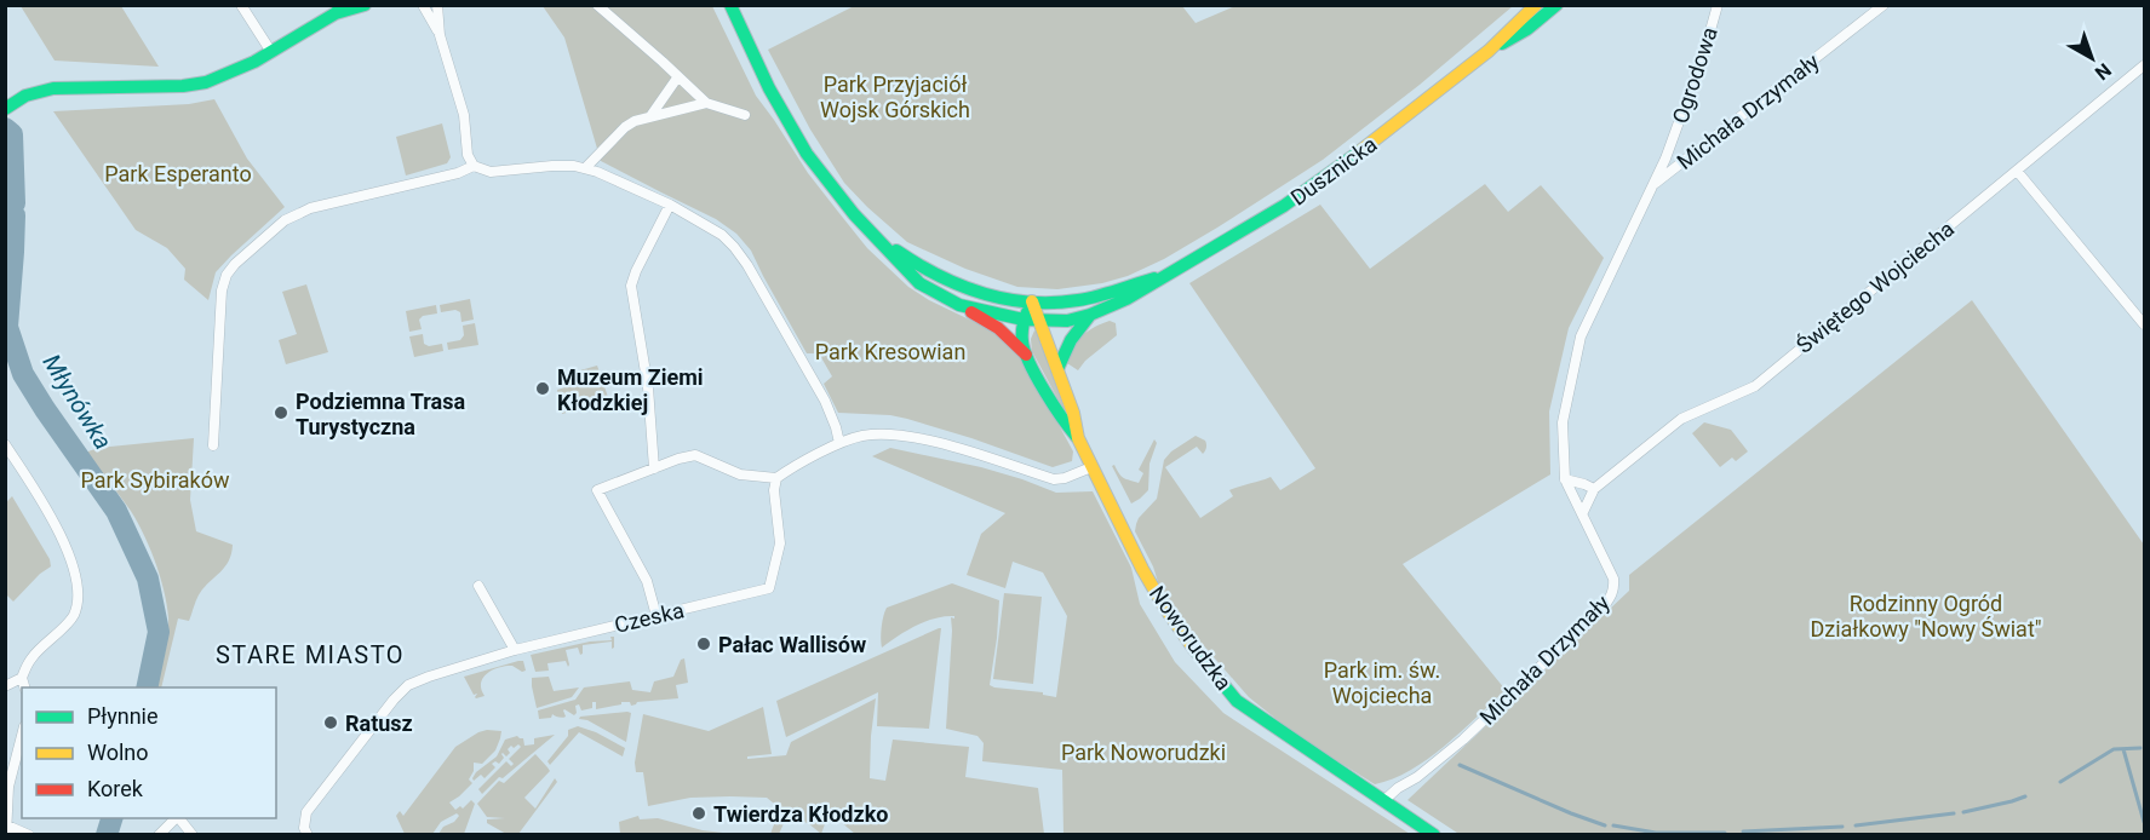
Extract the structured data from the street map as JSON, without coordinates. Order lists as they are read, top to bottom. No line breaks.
{"streets":{"street":["Ogrodowa","Michała Drzymały","Dusznicka","Świętego Wojciecha","Czeska","Noworudzka"]},"crossings":[["Ogrodowa","Michała Drzymały"],["Michała Drzymały","Świętego Wojciecha"],["Michała Drzymały","Noworudzka"],["Dusznicka","Noworudzka"]],"districts":["STARE MIASTO"],"water":["Młynówka"],"parks":["Park Przyjaciół Wojsk Górskich","Park Esperanto","Park Kresowian","Park Sybiraków","Rodzinny Ogród Działkowy \"Nowy Świat\"","Park im. św. Wojciecha","Park Noworudzki"],"places":["Muzeum Ziemi Kłodzkiej","Podziemna Trasa Turystyczna","Pałac Wallisów","Ratusz","Twierdza Kłodzko"],"legend":["Płynnie","Wolno","Korek"],"north":"bottom right"}
